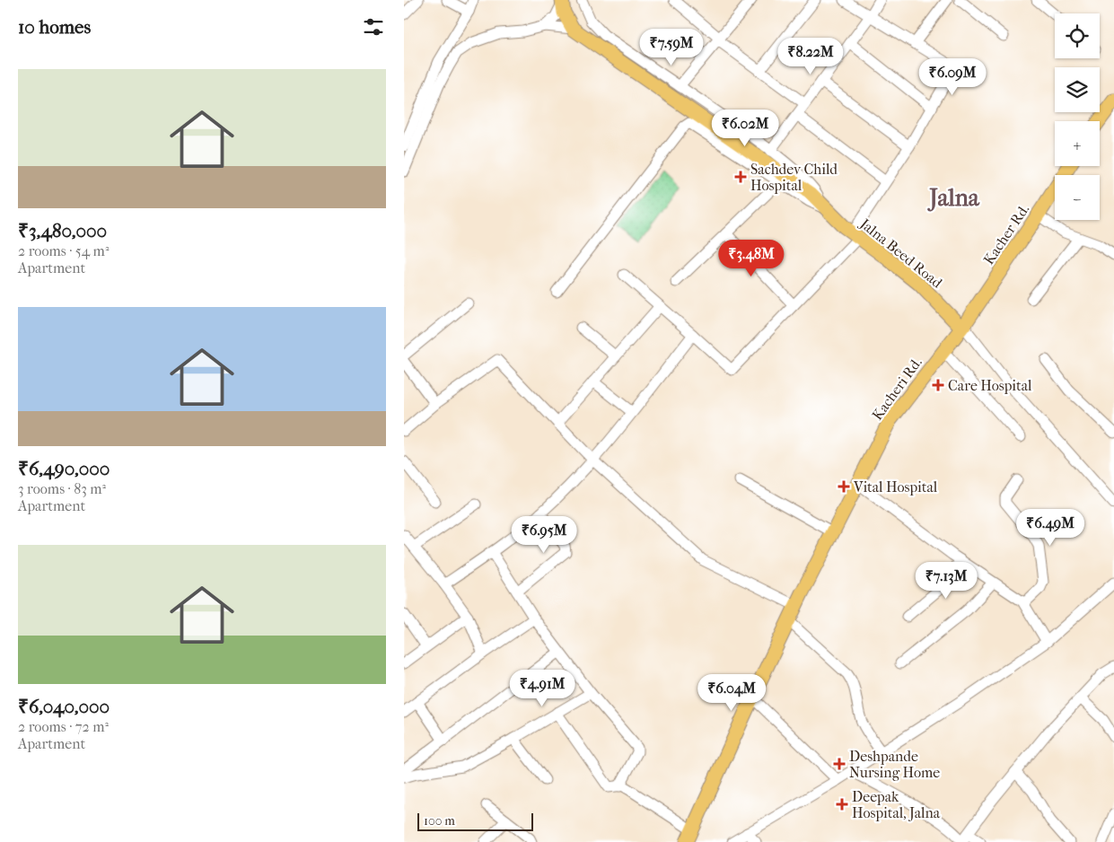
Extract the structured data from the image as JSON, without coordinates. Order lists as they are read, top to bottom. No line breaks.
{"streets":{"main road":["Kacher Rd.","Jalna Beed Road","Kacheri Rd."]},"crossings":[["Kacher Rd.","Jalna Beed Road"],["Kacher Rd.","Kacheri Rd."],["Jalna Beed Road","Kacheri Rd."]],"districts":["Jalna"],"places":{"health":["Sachdev Child Hospital","Care Hospital","Vital Hospital","Deshpande Nursing Home","Deepak Hospital, Jalna"]},"scale_bar":"100 m","page":{"heading":"10 homes","map_buttons":["+","−"],"price":["₹7.59M","₹8.22M","₹6.09M","₹6.02M","₹3.48M","₹6.49M","₹6.95M","₹7.13M","₹4.91M","₹6.04M"],"list":[{"name":"₹3,480,000","note":"2 rooms · 54 m² · Apartment"},{"name":"₹6,490,000","note":"3 rooms · 83 m² · Apartment"},{"name":"₹6,040,000","note":"2 rooms · 72 m² · Apartment"}],"scale":"100 m"}}
